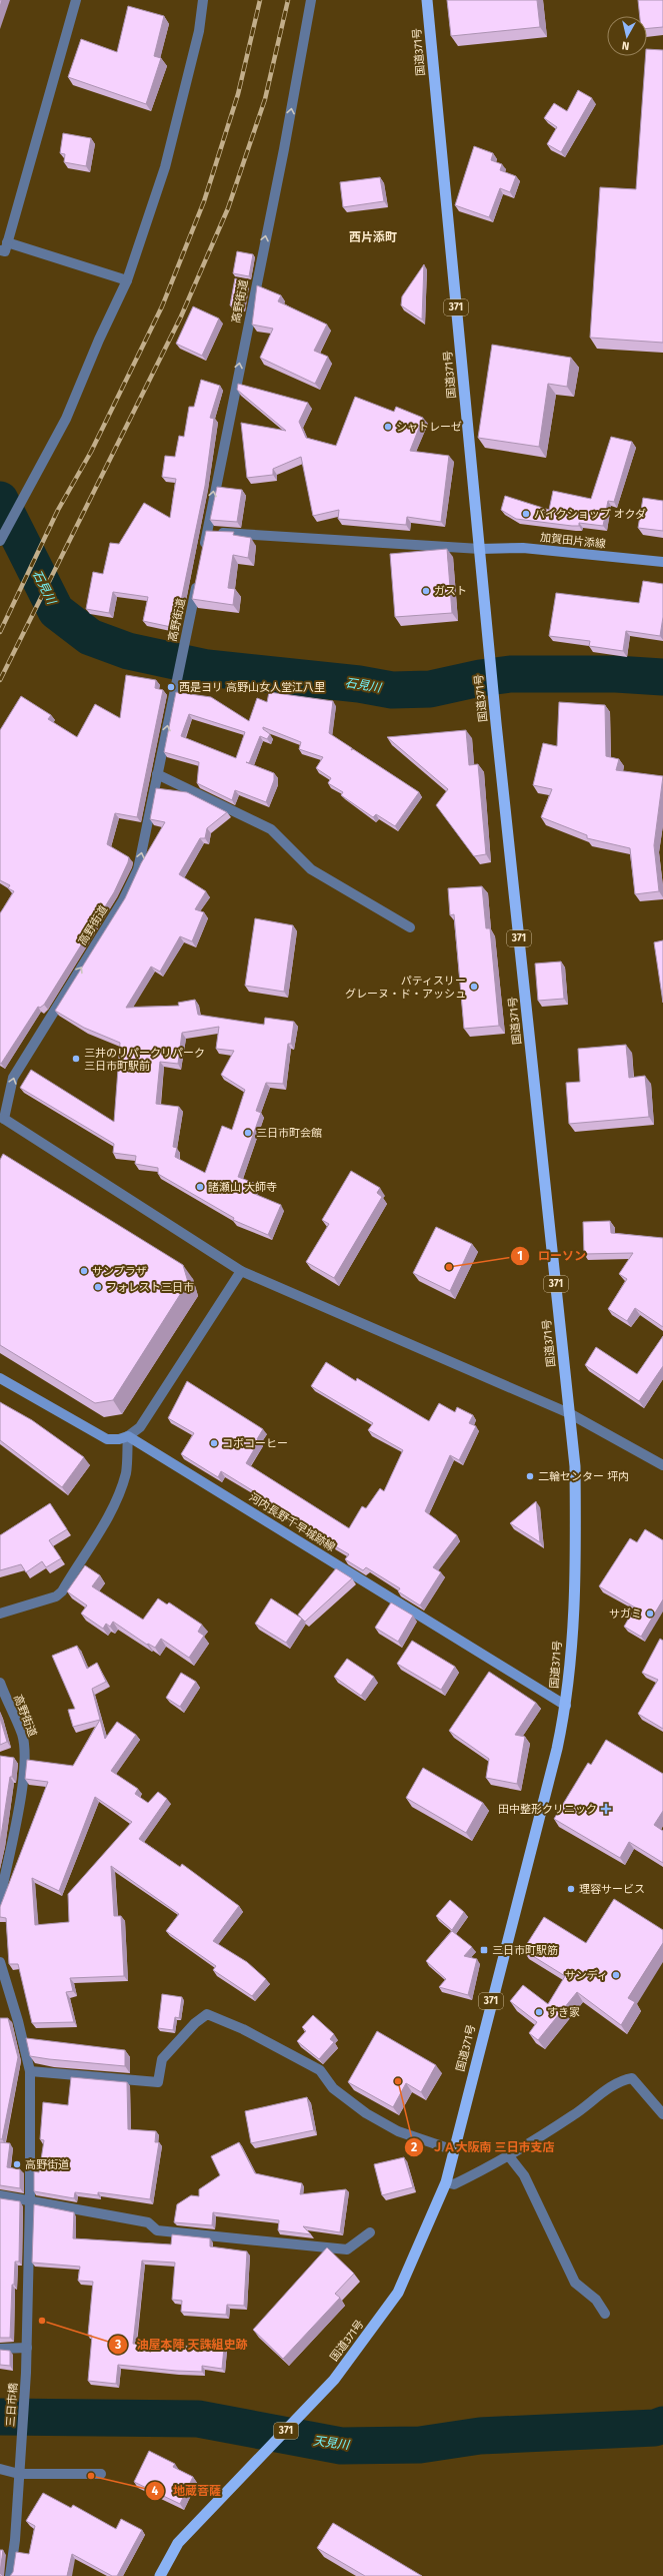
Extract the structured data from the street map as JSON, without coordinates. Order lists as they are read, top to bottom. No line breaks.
{"streets":{"highway":["国道371号","371"],"main road":["加賀田片添線","河内長野千早城跡線"],"street":["高野街道","三日市橋"]},"crossings":[["国道371号","加賀田片添線"],["国道371号","河内長野千早城跡線"]],"one_way":["高野街道"],"districts":["西片添町"],"water":["石見川","天見川"],"places":{"other":["シャトレーゼ","バイクショップ オクダ","ガスト","西是ヨリ 高野山女人堂江八里","パティスリー グレーヌ・ド・アッシュ","三井のリパークリパーク 三日市町駅前","三日市町会館","諸瀬山 大師寺","ローソン","サンプラザ","フォレスト三日市","コボコーヒー","二輪センター 坪内","サガミ","理容サービス","サンディ","すき家","ＪＡ大阪南 三日市支店","高野街道","油屋本陣 天誅組史跡","地蔵菩薩"],"health":["田中整形クリニック"],"transit":["三日市町駅筋"]},"north":"bottom"}
